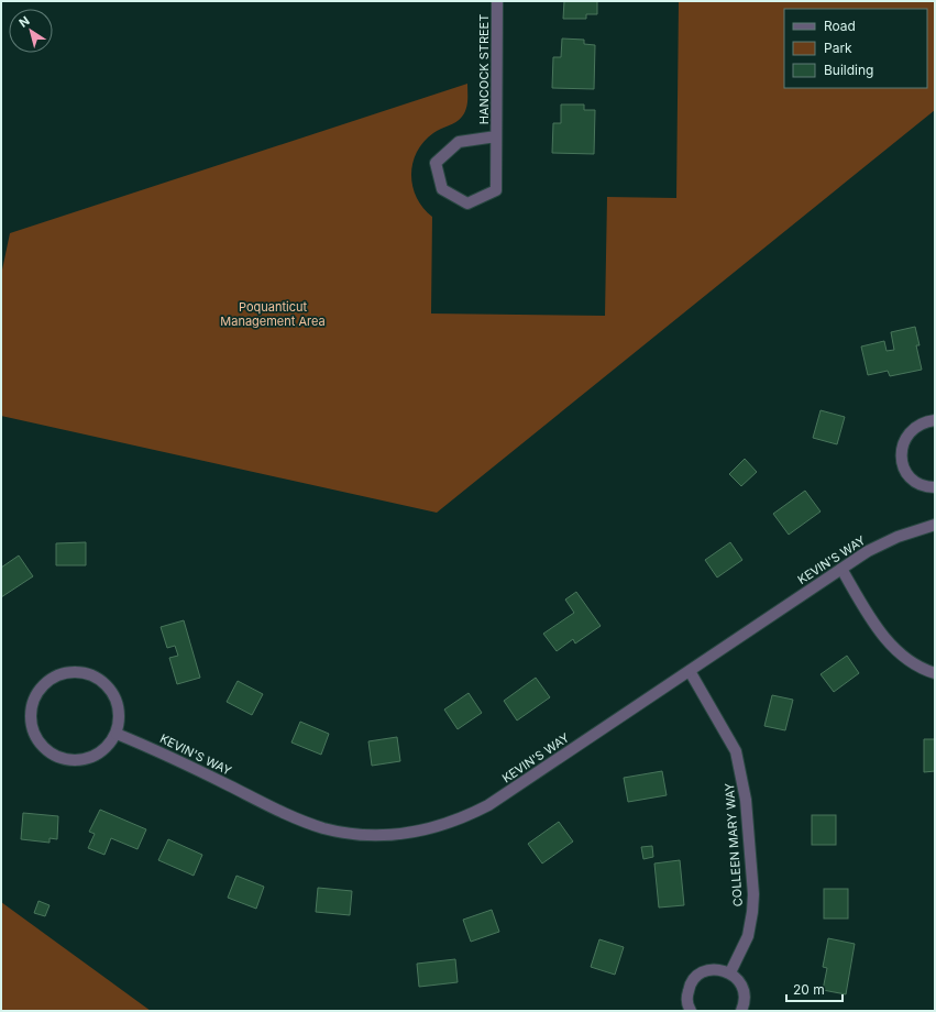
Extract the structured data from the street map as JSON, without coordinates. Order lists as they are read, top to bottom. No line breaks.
{"streets":{"street":["HANCOCK STREET","KEVIN'S WAY","COLLEEN MARY WAY"]},"crossings":[["KEVIN'S WAY","COLLEEN MARY WAY"]],"parks":["Poquanticut Management Area"],"legend":["Road","Park","Building"],"scale_bar":"20 m","north":"top left"}
